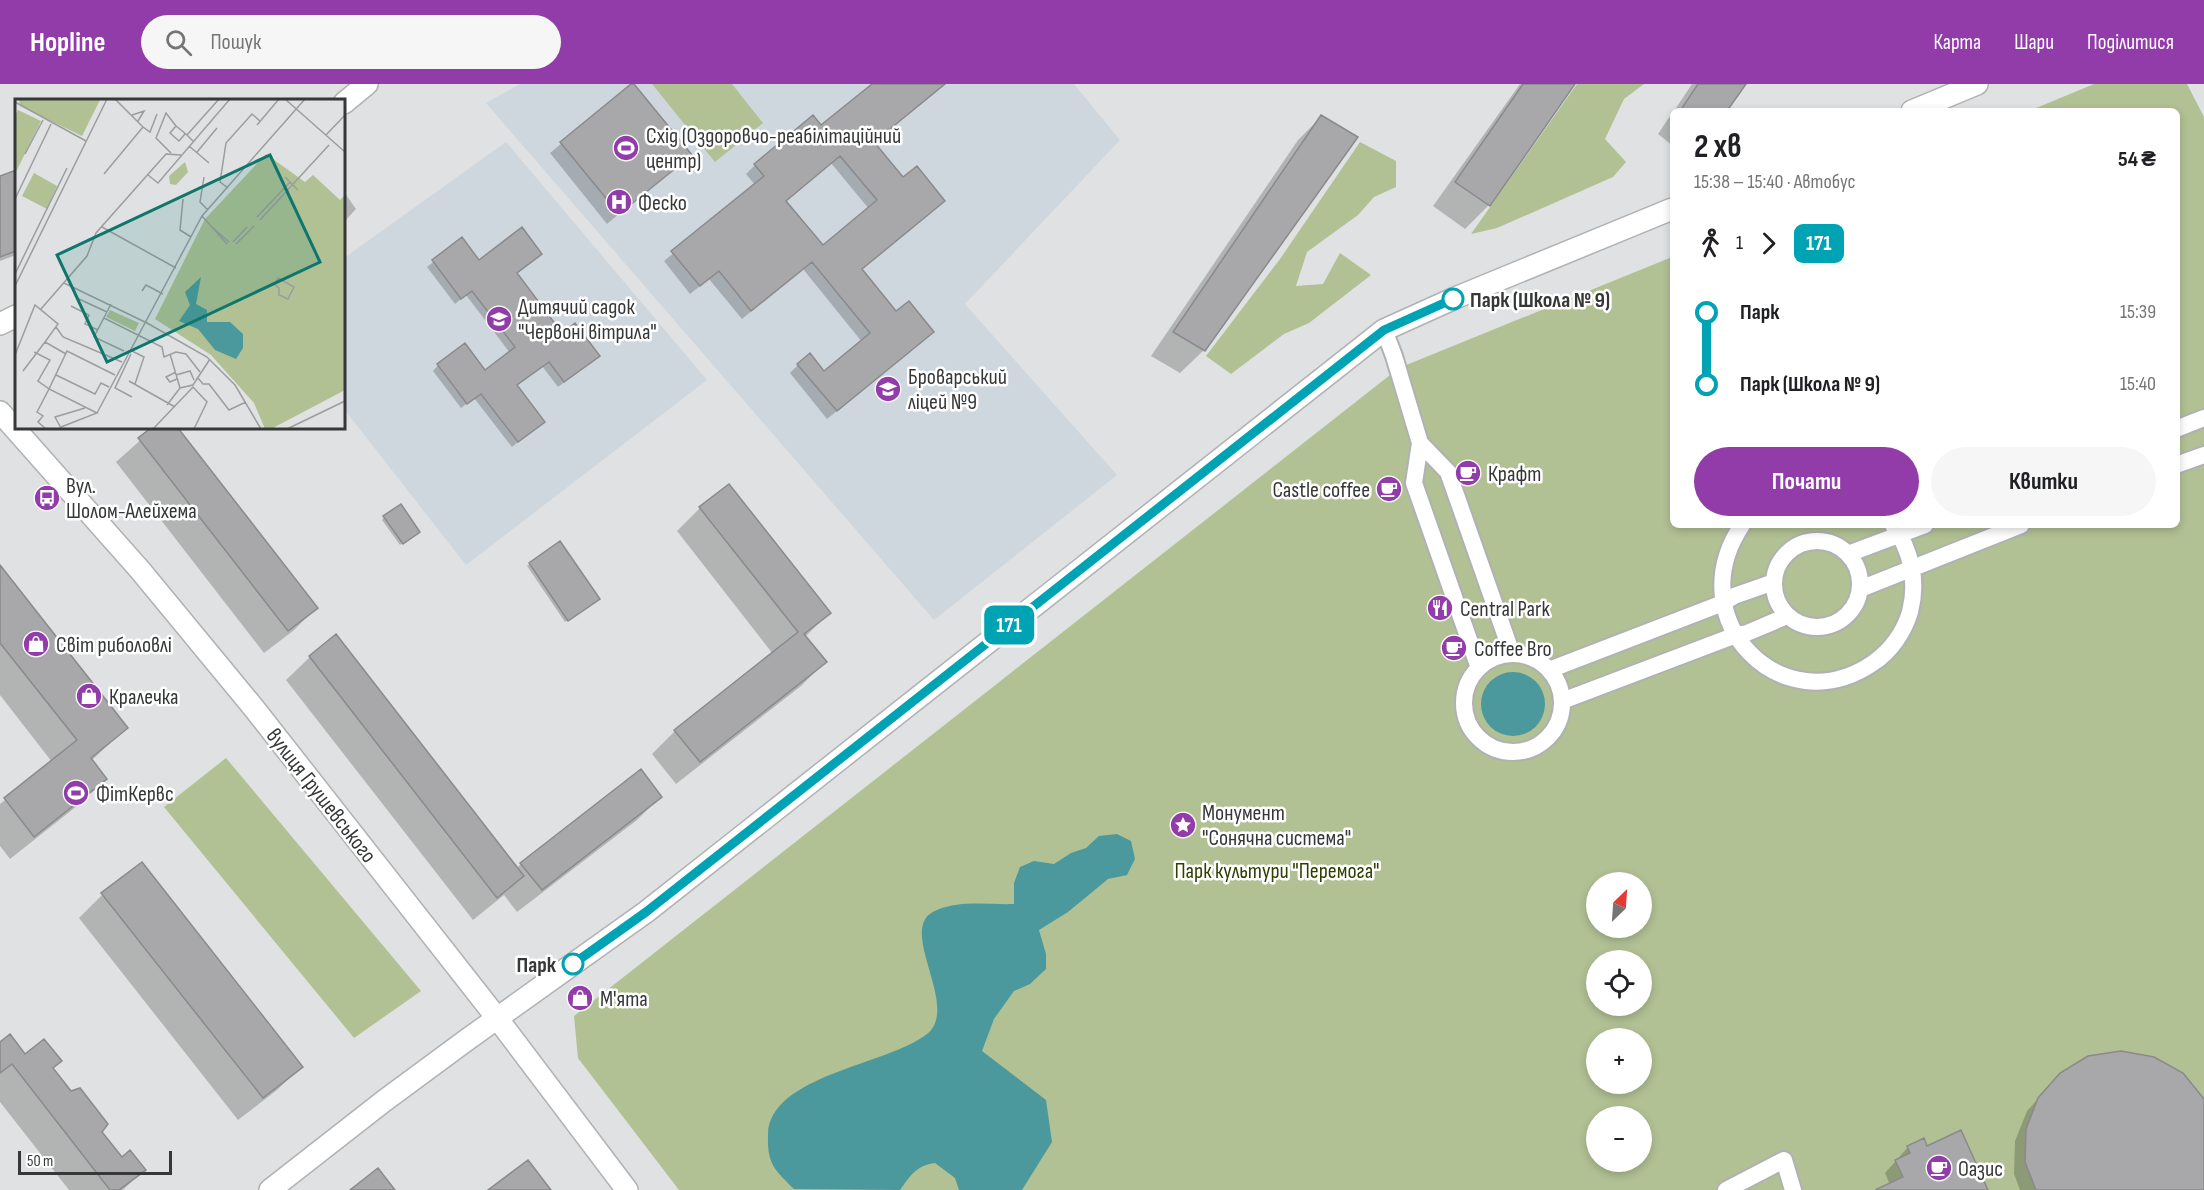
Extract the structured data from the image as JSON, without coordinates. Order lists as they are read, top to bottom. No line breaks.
{"streets":{"street":["вулиця Грушевського"]},"parks":["Парк культури \"Перемога\""],"places":{"sports":["Схід (Оздоровчо-реабілітаційний центр)","ФітКервс"],"hospital":["Феско"],"other":["Парк (Школа № 9)","Парк"],"school or university":["Дитячий садок \"Червоні вітрила\"","Броварський ліцей №9"],"cafe":["Крафт","Castle coffee","Coffee Bro","Оазис"],"bus stop":["Вул. Шолом-Алейхема"],"restaurant":["Central Park"],"shop":["Світ риболовлі","Кралечка","М'ята"],"place":["Монумент \"Сонячна система\""]},"lines":["bus line 171"],"scale_bar":"50 m","north":"top right","page":{"header":"Hopline","search":"Пошук","nav":["Карта","Шари","Поділитися"],"on_map":"171","heading":["2 хв","15:38 – 15:40 · Автобус","54 ₴"],"legs":["1","171"],"list":[{"name":"Парк","value":"15:39"},{"name":"Парк (Школа № 9)","value":"15:40"}],"buttons":["Почати","Квитки"],"map_buttons":["+","−"],"scale":"50 m"}}
